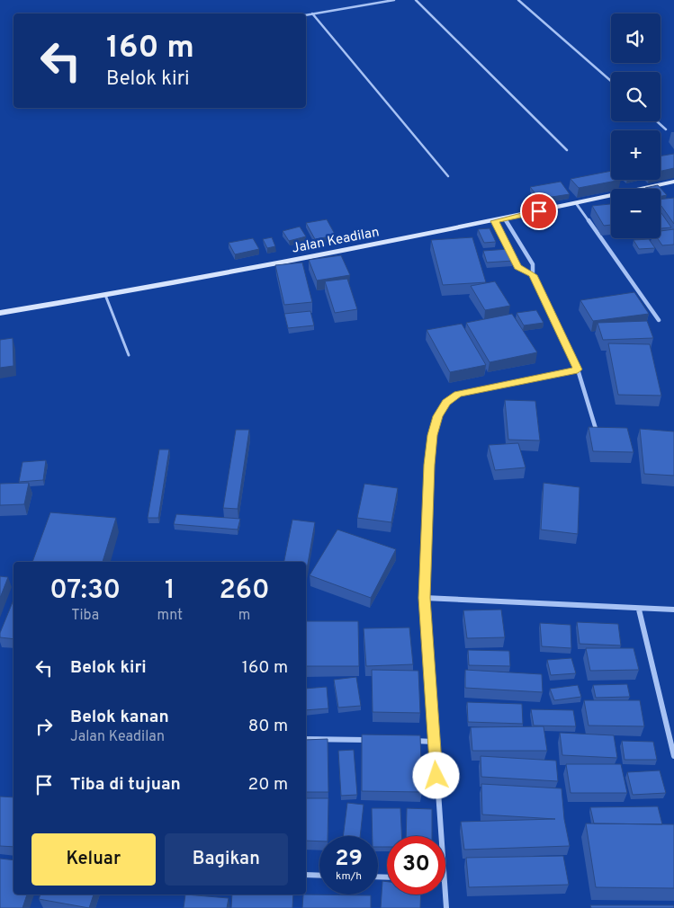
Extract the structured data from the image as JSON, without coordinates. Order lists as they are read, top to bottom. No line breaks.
{"streets":{"main road":["Jalan Keadilan"]},"page":{"map_buttons":["+","−"],"turn":["160 m","Belok kiri"],"eta":["07:30","Tiba","1","mnt","260","m"],"list":[{"name":"Belok kiri","value":"160 m"},{"name":"Belok kanan","note":"Jalan Keadilan","value":"80 m"},{"name":"Tiba di tujuan","value":"20 m"}],"buttons":["Keluar","Bagikan"],"speed":"29 km/h","limit":"30"}}
